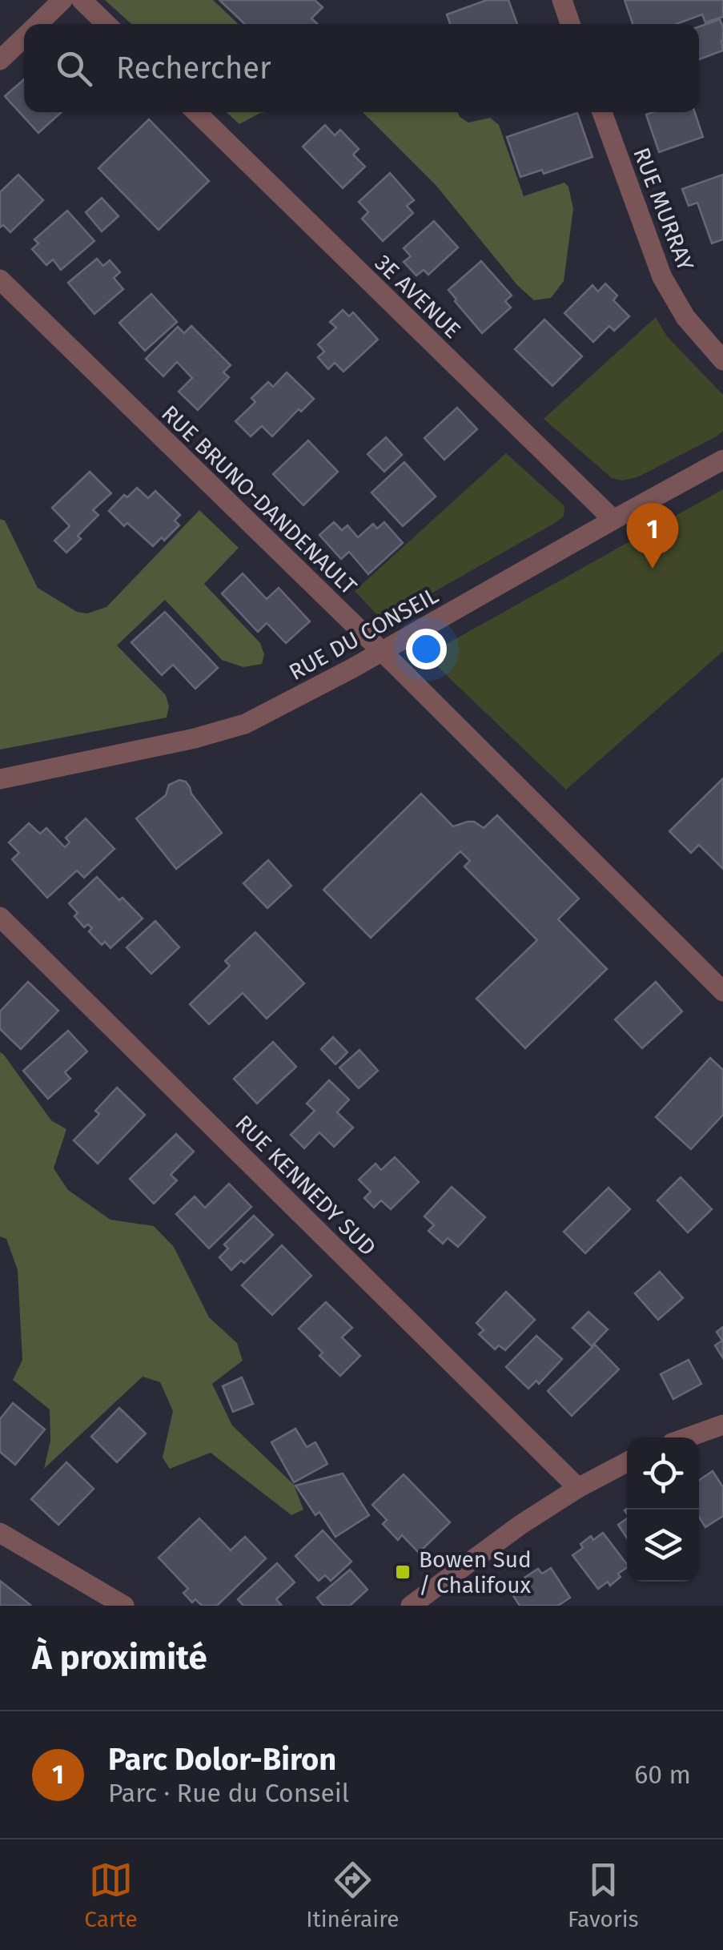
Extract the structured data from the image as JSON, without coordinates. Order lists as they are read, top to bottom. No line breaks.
{"streets":{"street":["RUE MURRAY","3E AVENUE","RUE BRUNO-DANDENAULT","RUE DU CONSEIL","RUE KENNEDY SUD"]},"crossings":[["3E AVENUE","RUE DU CONSEIL"],["RUE BRUNO-DANDENAULT","RUE DU CONSEIL"]],"places":{"transit":["Bowen Sud / Chalifoux"]},"page":{"search":"Rechercher","pins":"1","heading":"À proximité","list":[{"mark":"1","name":"Parc Dolor-Biron","note":"Parc · Rue du Conseil","value":"60 m"}],"nav":["Carte","Itinéraire","Favoris"]}}
